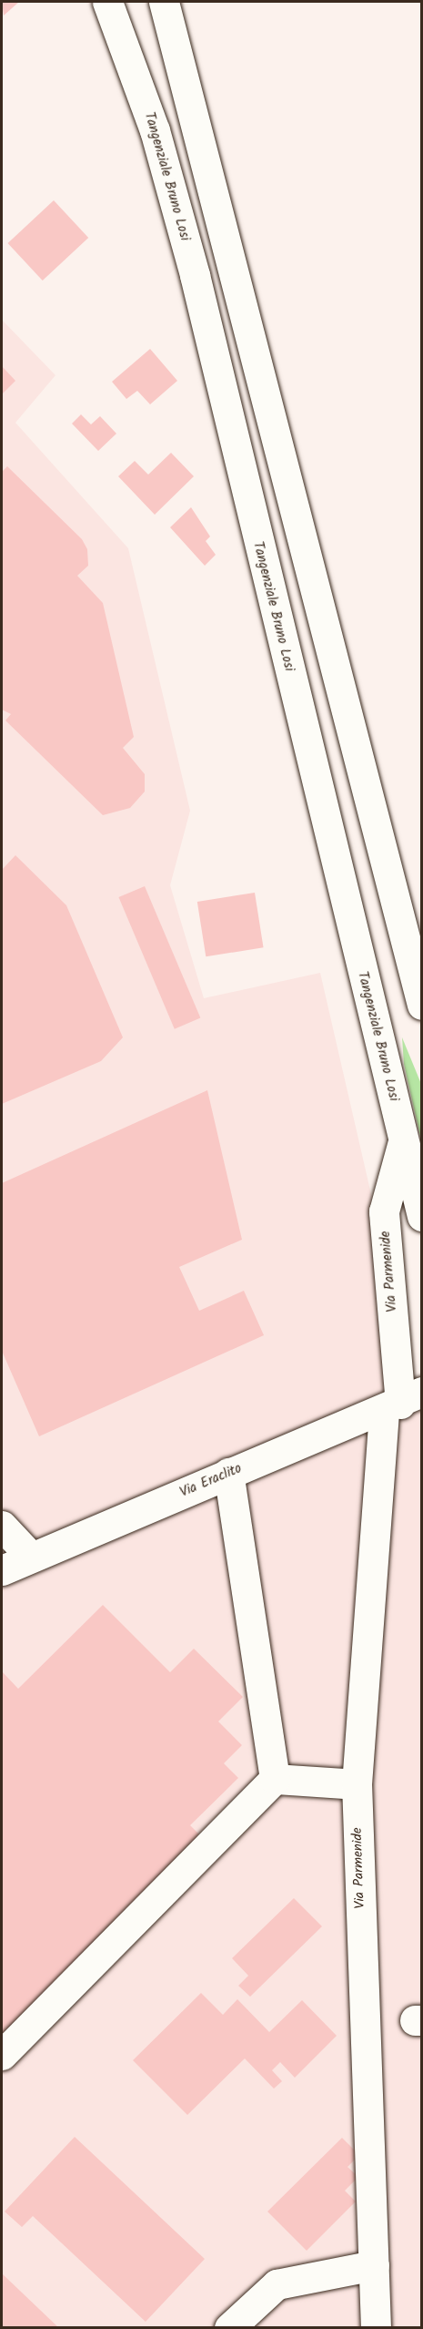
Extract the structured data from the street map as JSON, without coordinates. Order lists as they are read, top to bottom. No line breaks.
{"streets":{"main road":["Tangenziale Bruno Losi","Via Parmenide","Via Eraclito"]},"crossings":[["Tangenziale Bruno Losi","Via Parmenide"],["Via Parmenide","Via Eraclito"]]}
